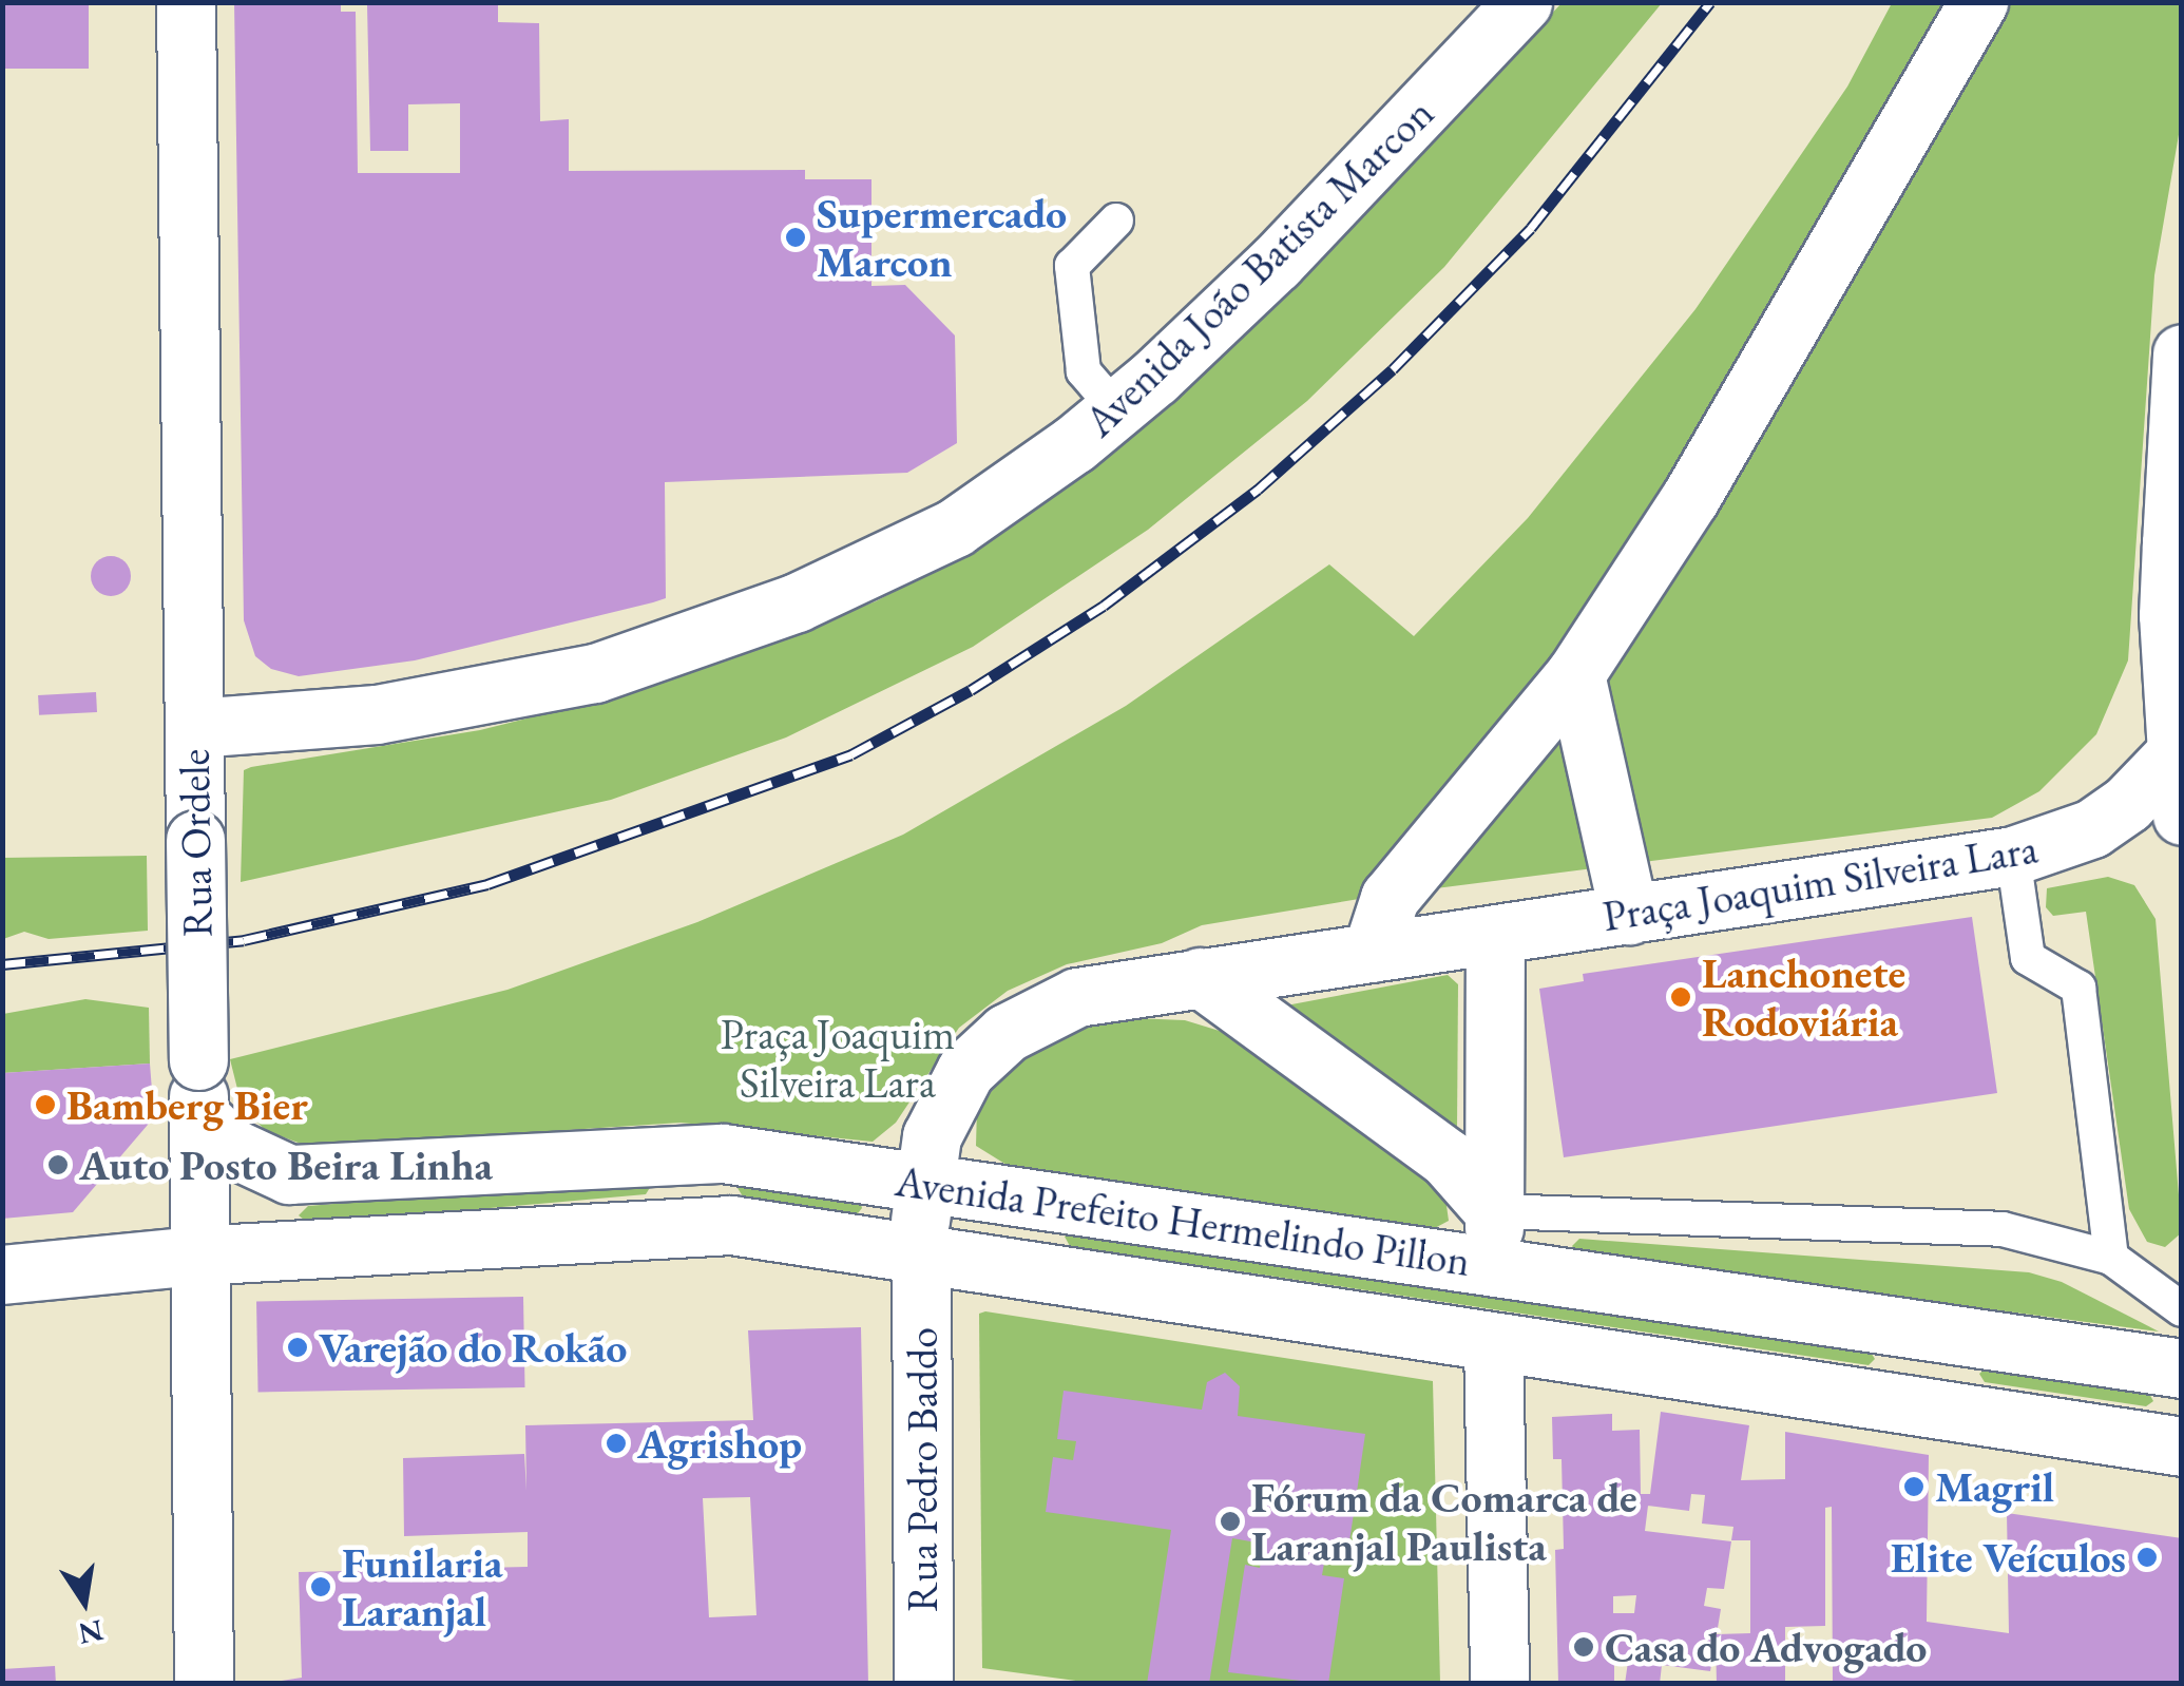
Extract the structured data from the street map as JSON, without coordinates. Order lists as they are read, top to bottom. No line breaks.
{"streets":{"street":["Avenida João Batista Marcon","Rua Ordele","Praça Joaquim Silveira Lara","Avenida Prefeito Hermelindo Pillon","Rua Pedro Baddo"]},"crossings":[["Avenida João Batista Marcon","Rua Ordele"],["Rua Ordele","Avenida Prefeito Hermelindo Pillon"],["Praça Joaquim Silveira Lara","Avenida Prefeito Hermelindo Pillon"],["Praça Joaquim Silveira Lara","Rua Pedro Baddo"],["Avenida Prefeito Hermelindo Pillon","Rua Pedro Baddo"]],"parks":["Praça Joaquim Silveira Lara"],"places":["Supermercado Marcon","Lanchonete Rodoviária","Bamberg Bier","Auto Posto Beira Linha","Varejão do Rokão","Agrishop","Magril","Fórum da Comarca de Laranjal Paulista","Elite Veículos","Funilaria Laranjal","Casa do Advogado"],"north":"bottom"}
